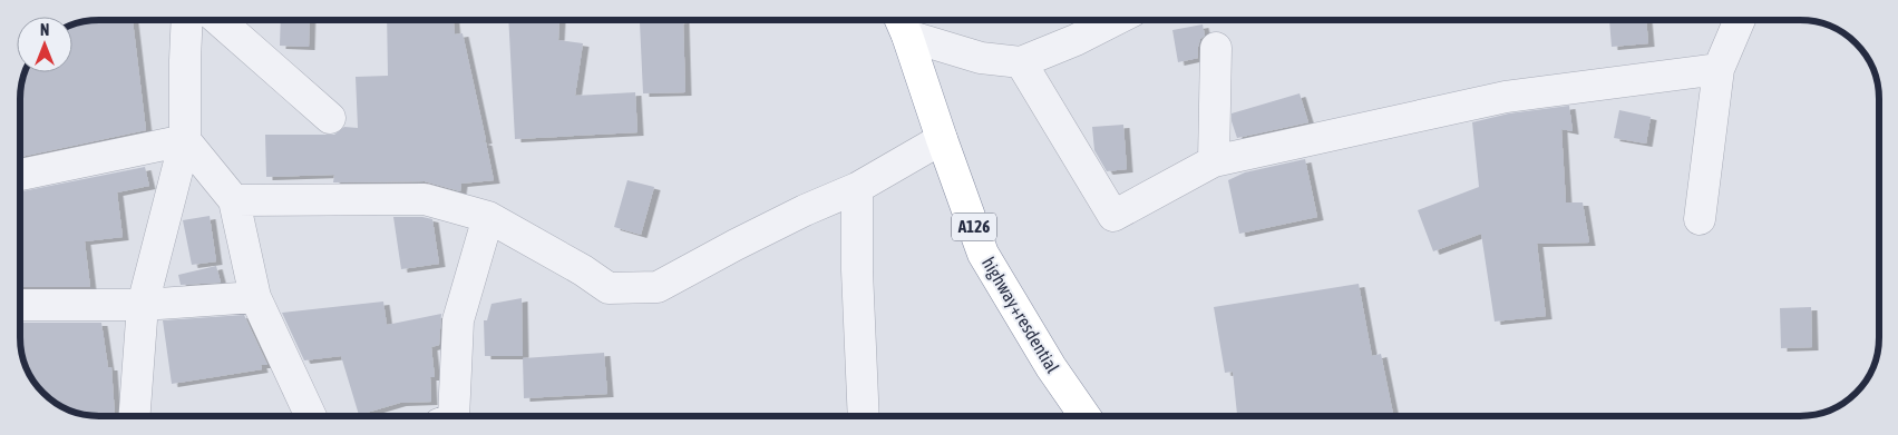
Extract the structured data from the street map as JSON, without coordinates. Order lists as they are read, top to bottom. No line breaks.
{"streets":{"highway":["A126","highway+resdential"]},"north":"top"}
